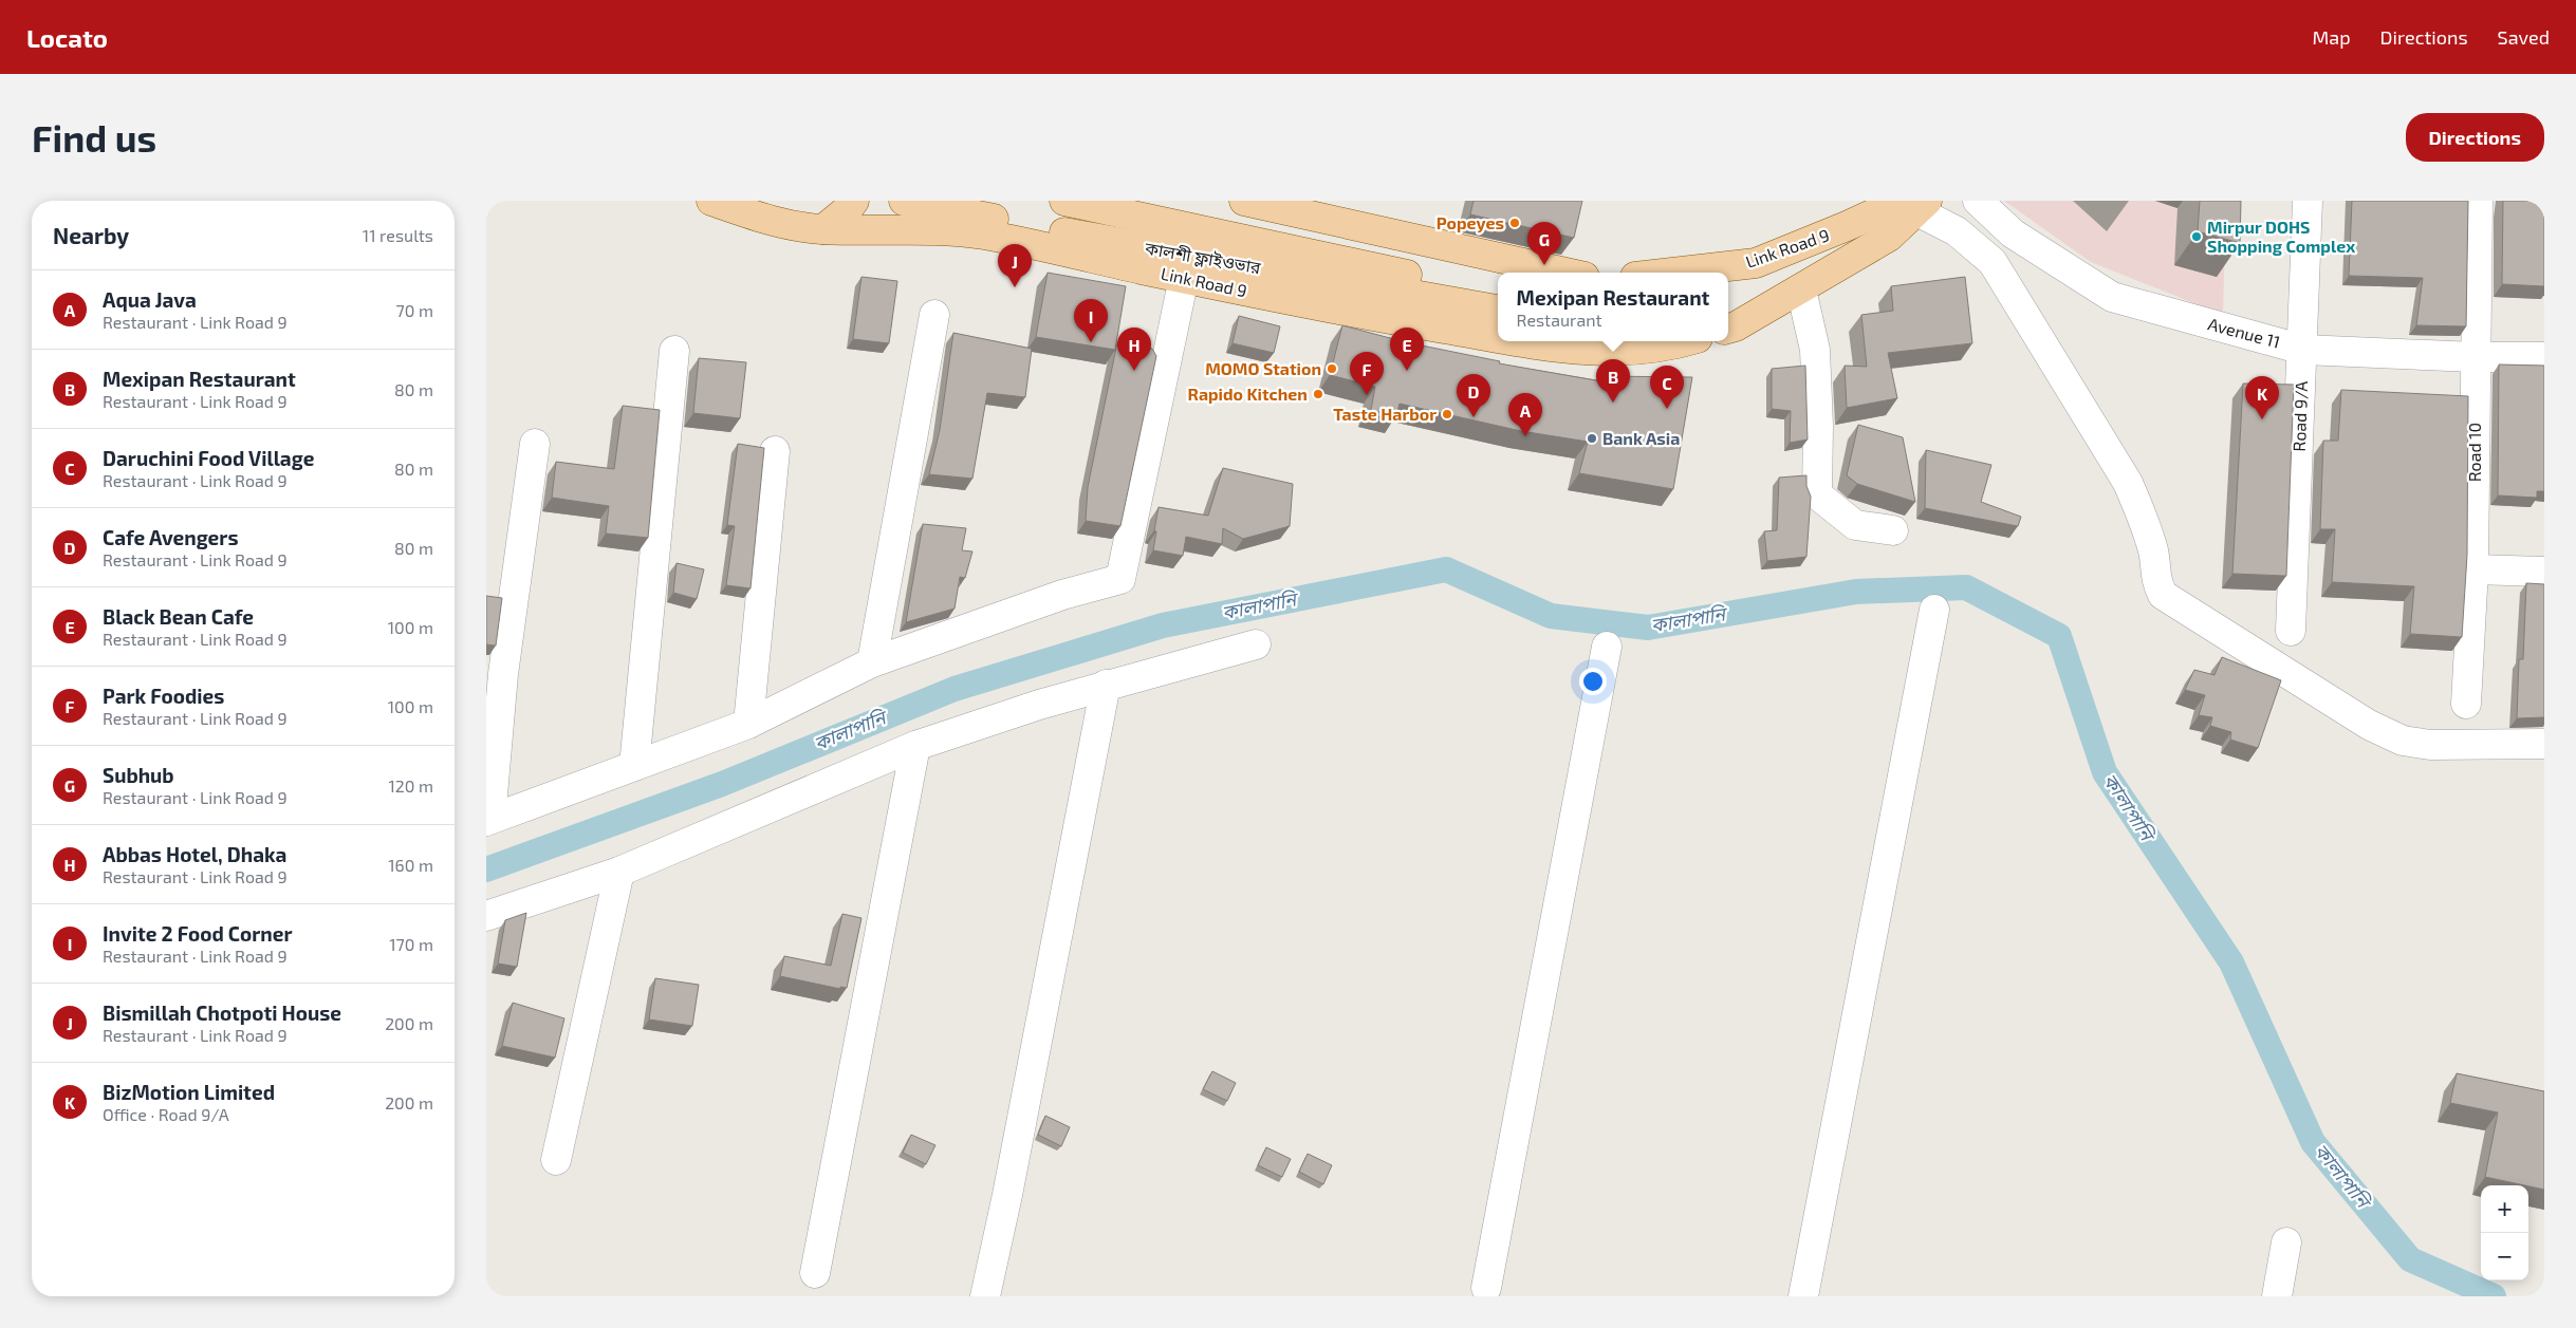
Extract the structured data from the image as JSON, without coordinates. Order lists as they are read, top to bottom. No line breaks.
{"streets":{"main road":["Link Road 9","কালশী ফ্লাইওভার"],"street":["Avenue 11","Road 9/A","Road 10"]},"crossings":[["Avenue 11","Road 9/A"],["Avenue 11","Road 10"]],"water":["কালাপানি"],"places":["Popeyes","Mirpur DOHS Shopping Complex","MOMO Station","Rapido Kitchen","Taste Harbor","Bank Asia"],"page":{"header":"Locato","nav":["Map","Directions","Saved"],"buttons":"Directions","title":"Find us","heading":["Nearby","11 results"],"pins":["G","J","I","E","H","F","B","C","D","K","A"],"list":[{"mark":"A","name":"Aqua Java","note":"Restaurant · Link Road 9","value":"70 m"},{"mark":"B","name":"Mexipan Restaurant","note":"Restaurant · Link Road 9","value":"80 m"},{"mark":"C","name":"Daruchini Food Village","note":"Restaurant · Link Road 9","value":"80 m"},{"mark":"D","name":"Cafe Avengers","note":"Restaurant · Link Road 9","value":"80 m"},{"mark":"E","name":"Black Bean Cafe","note":"Restaurant · Link Road 9","value":"100 m"},{"mark":"F","name":"Park Foodies","note":"Restaurant · Link Road 9","value":"100 m"},{"mark":"G","name":"Subhub","note":"Restaurant · Link Road 9","value":"120 m"},{"mark":"H","name":"Abbas Hotel, Dhaka","note":"Restaurant · Link Road 9","value":"160 m"},{"mark":"I","name":"Invite 2 Food Corner","note":"Restaurant · Link Road 9","value":"170 m"},{"mark":"J","name":"Bismillah Chotpoti House","note":"Restaurant · Link Road 9","value":"200 m"},{"mark":"K","name":"BizMotion Limited","note":"Office · Road 9/A","value":"200 m"}],"popup":["Mexipan Restaurant","Restaurant"],"map_buttons":["+","−"]}}
